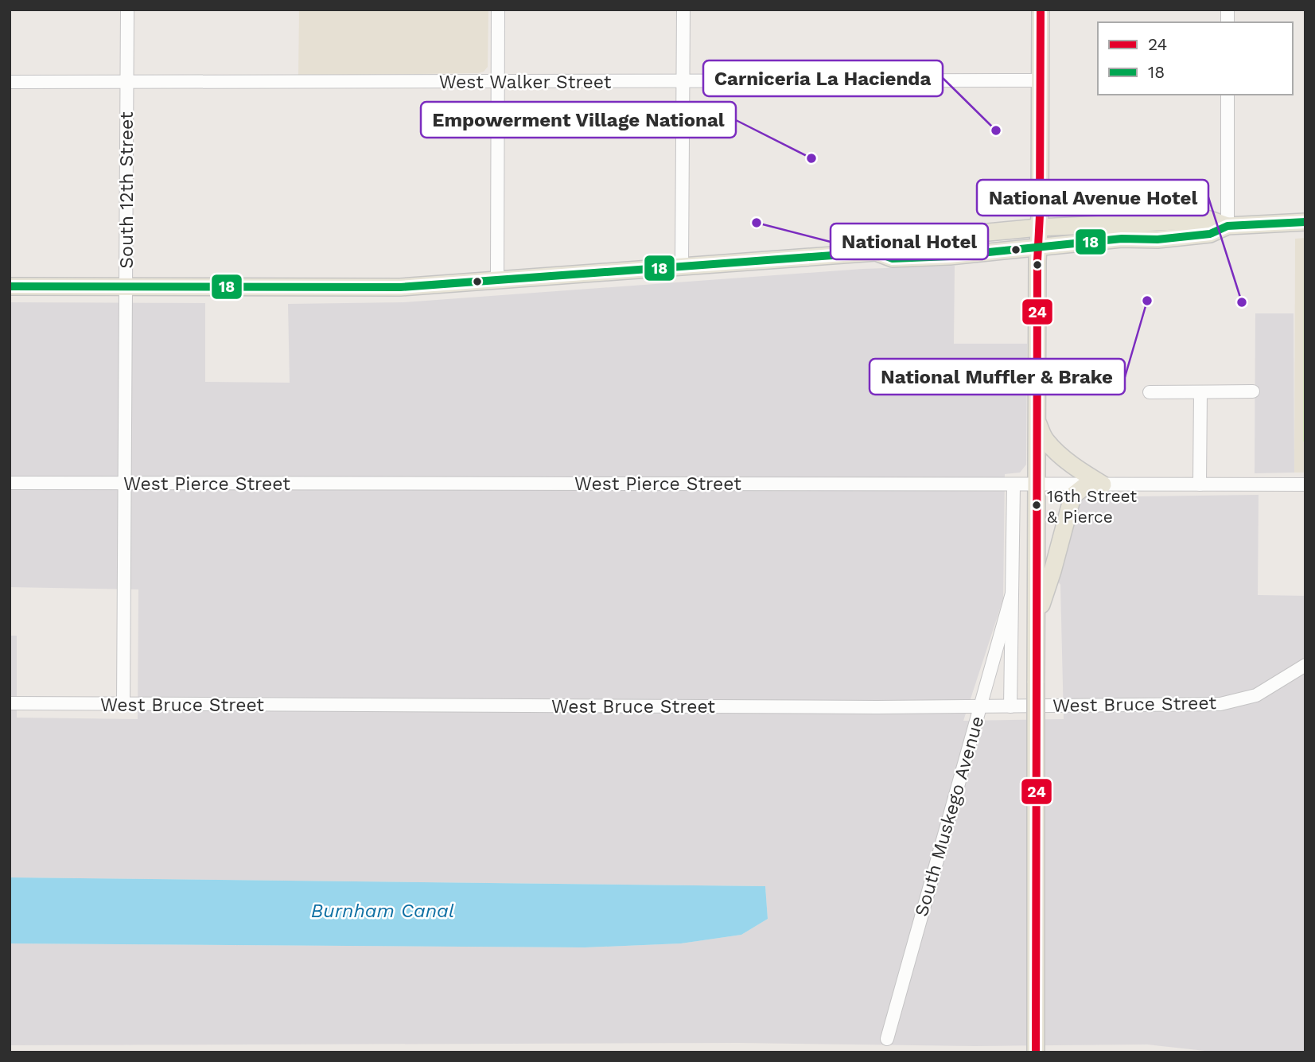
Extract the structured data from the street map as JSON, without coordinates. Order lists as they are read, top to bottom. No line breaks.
{"streets":{"street":["West Walker Street","South 12th Street","West Pierce Street","West Bruce Street","South Muskego Avenue"]},"crossings":[["West Walker Street","South 12th Street"],["South 12th Street","West Pierce Street"],["South 12th Street","West Bruce Street"],["West Pierce Street","South Muskego Avenue"],["West Bruce Street","South Muskego Avenue"]],"water":["Burnham Canal"],"places":["Carniceria La Hacienda","Empowerment Village National","National Hotel","National Muffler & Brake","National Avenue Hotel","16th Street & Pierce"],"lines":["transit line 24","transit line 18"],"legend":["24","18"]}
